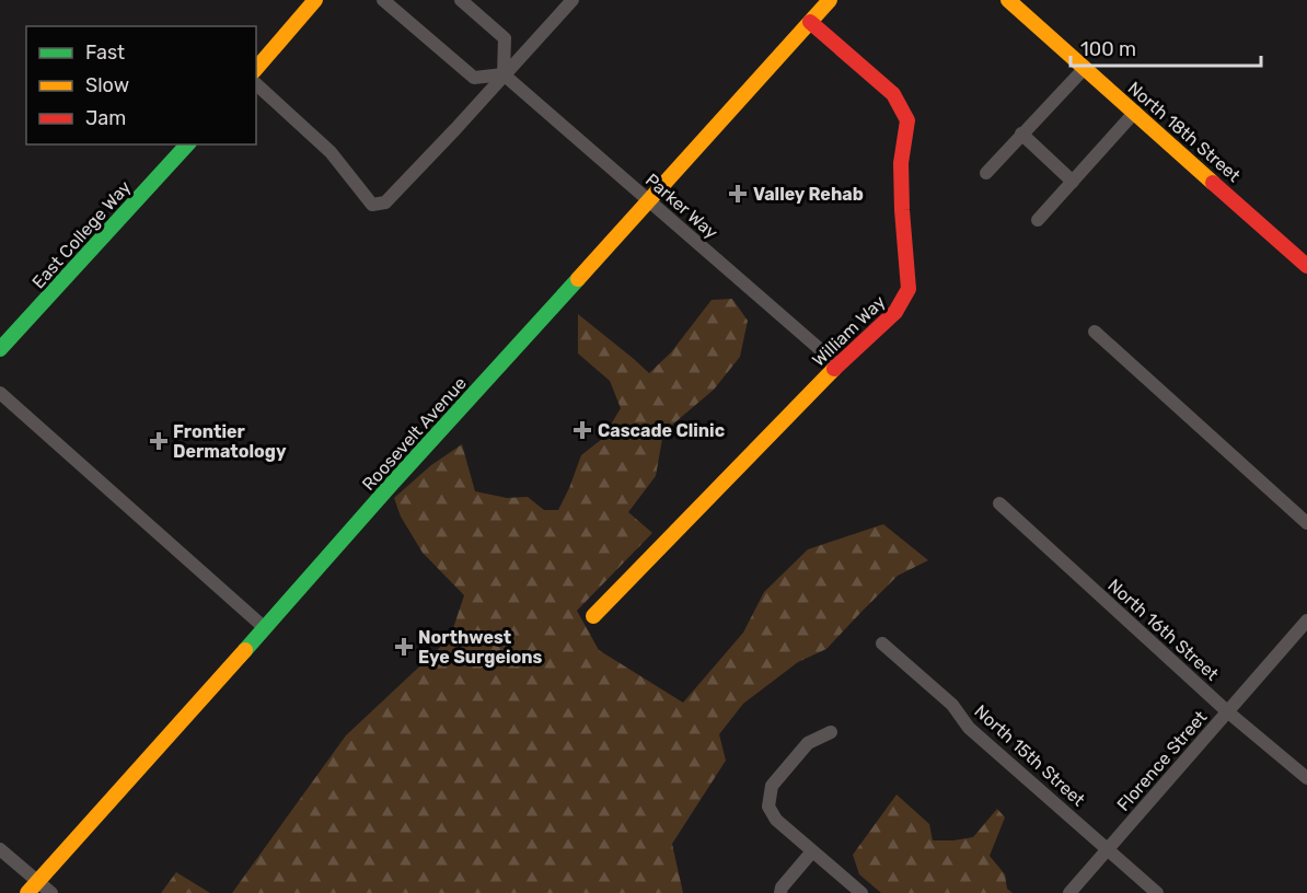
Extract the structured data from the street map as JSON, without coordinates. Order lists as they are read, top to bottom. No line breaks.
{"streets":{"street":["North 18th Street","Parker Way","East College Way","William Way","Roosevelt Avenue","North 16th Street","North 15th Street","Florence Street"]},"crossings":[["Parker Way","William Way"],["Parker Way","Roosevelt Avenue"],["William Way","Roosevelt Avenue"],["North 16th Street","Florence Street"],["North 15th Street","Florence Street"]],"places":{"health":["Valley Rehab","Cascade Clinic","Frontier Dermatology","Northwest Eye Surgeions"]},"legend":["Fast","Slow","Jam"],"scale_bar":"100 m"}
